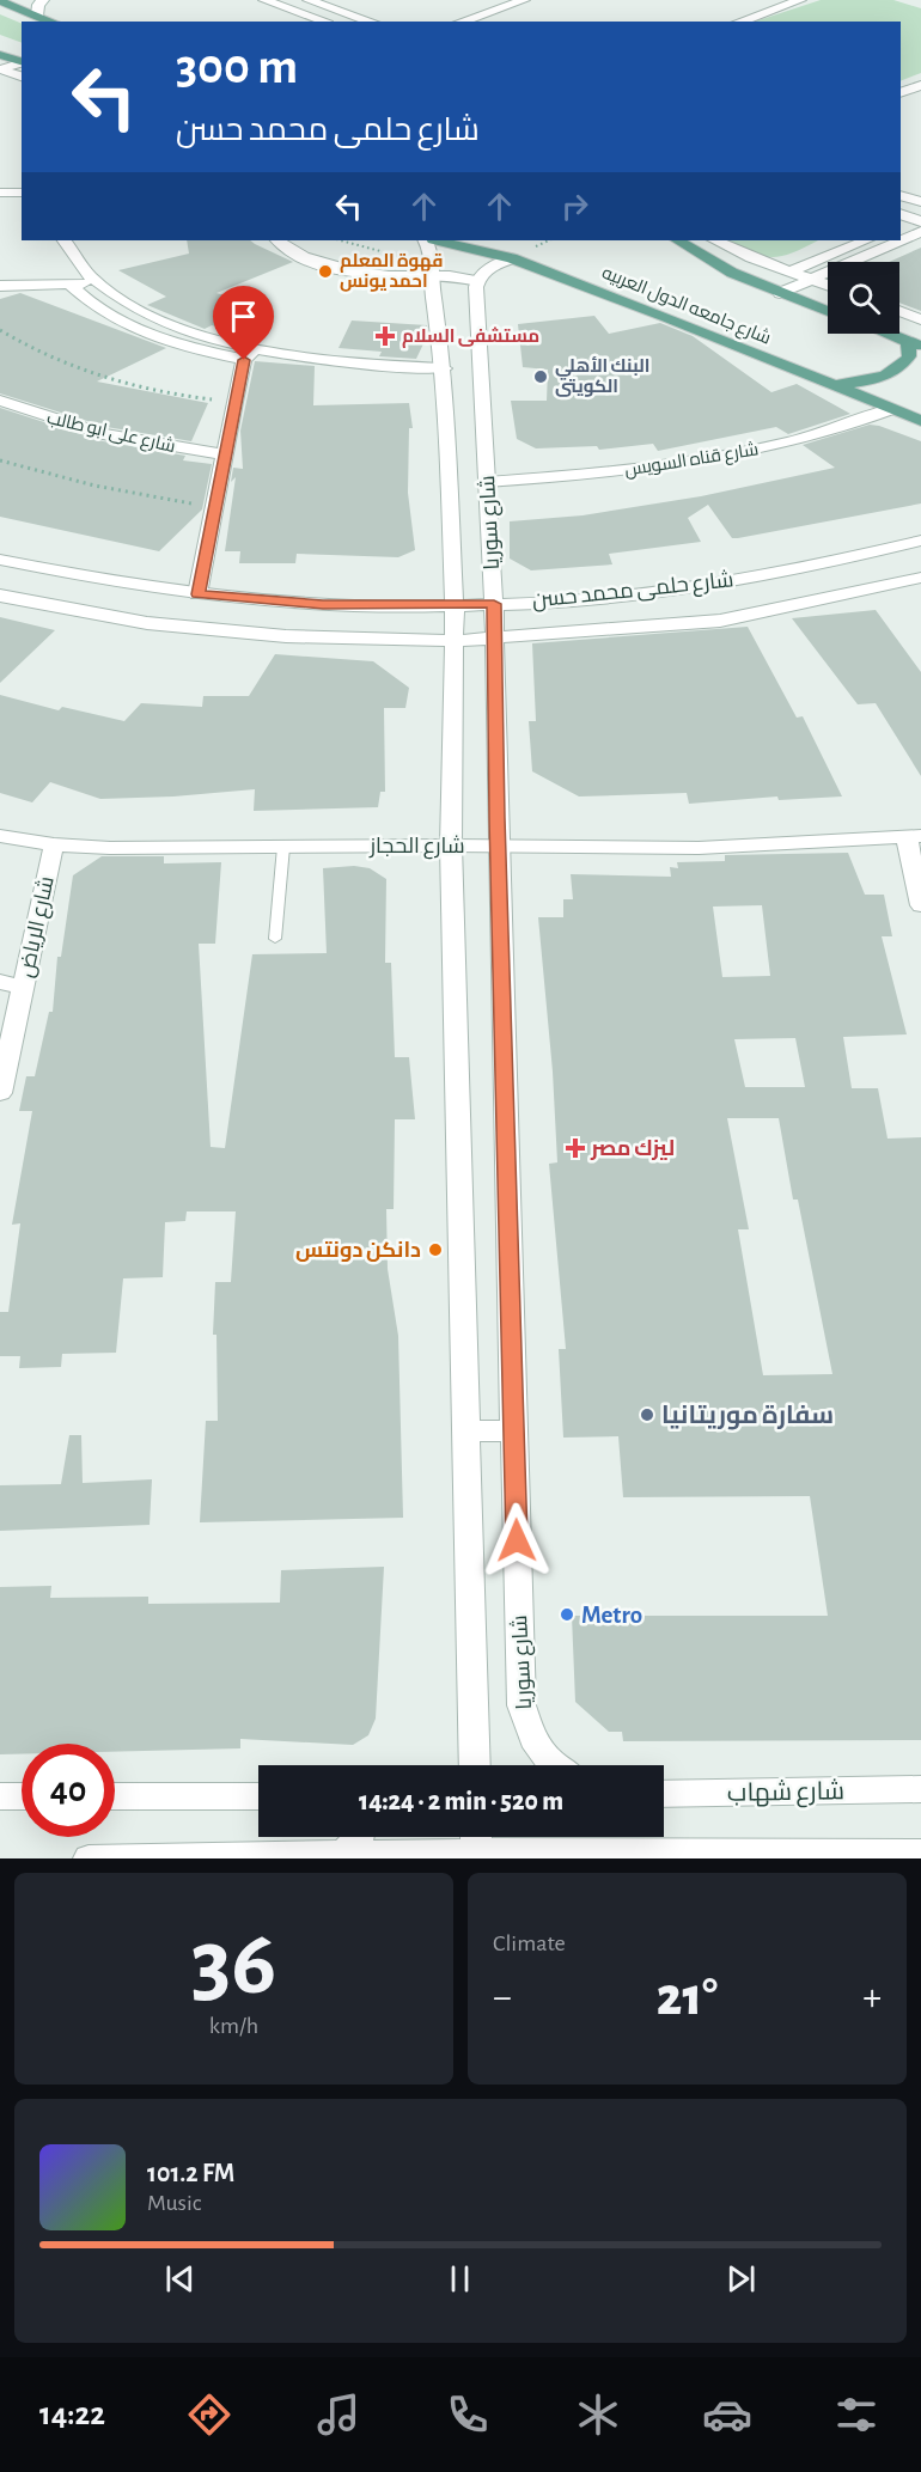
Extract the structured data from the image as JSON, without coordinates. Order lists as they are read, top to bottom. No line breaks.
{"streets":{"main road":["شارع جامعه الدول العربيه"],"street":["شارع على ابو طالب","شارع قناه السويس","شارع سوريا","شارع حلمى محمد حسن","شارع الحجاز","شارع الرياض","شارع شهاب"]},"crossings":[["شارع جامعه الدول العربيه","شارع قناه السويس"],["شارع جامعه الدول العربيه","شارع سوريا"],["شارع قناه السويس","شارع سوريا"],["شارع سوريا","شارع حلمى محمد حسن"],["شارع سوريا","شارع الحجاز"],["شارع الحجاز","شارع الرياض"]],"places":{"other":["قهوة المعلم احمد يونس","البنك الأهلي الكويتى","دانكن دونتس","سفارة موريتانيا","Metro"],"health":["مستشفى السلام","ليزك مصر"]},"page":{"turn":["300 m","شارع حلمى محمد حسن"],"limit":"40","trip":"14:24 · 2 min · 520 m","tile":[["36","km/h"],"Climate"],"heat":["−","21°","+"],"song":["101.2 FM","Music"],"tabs":"14:22"}}
